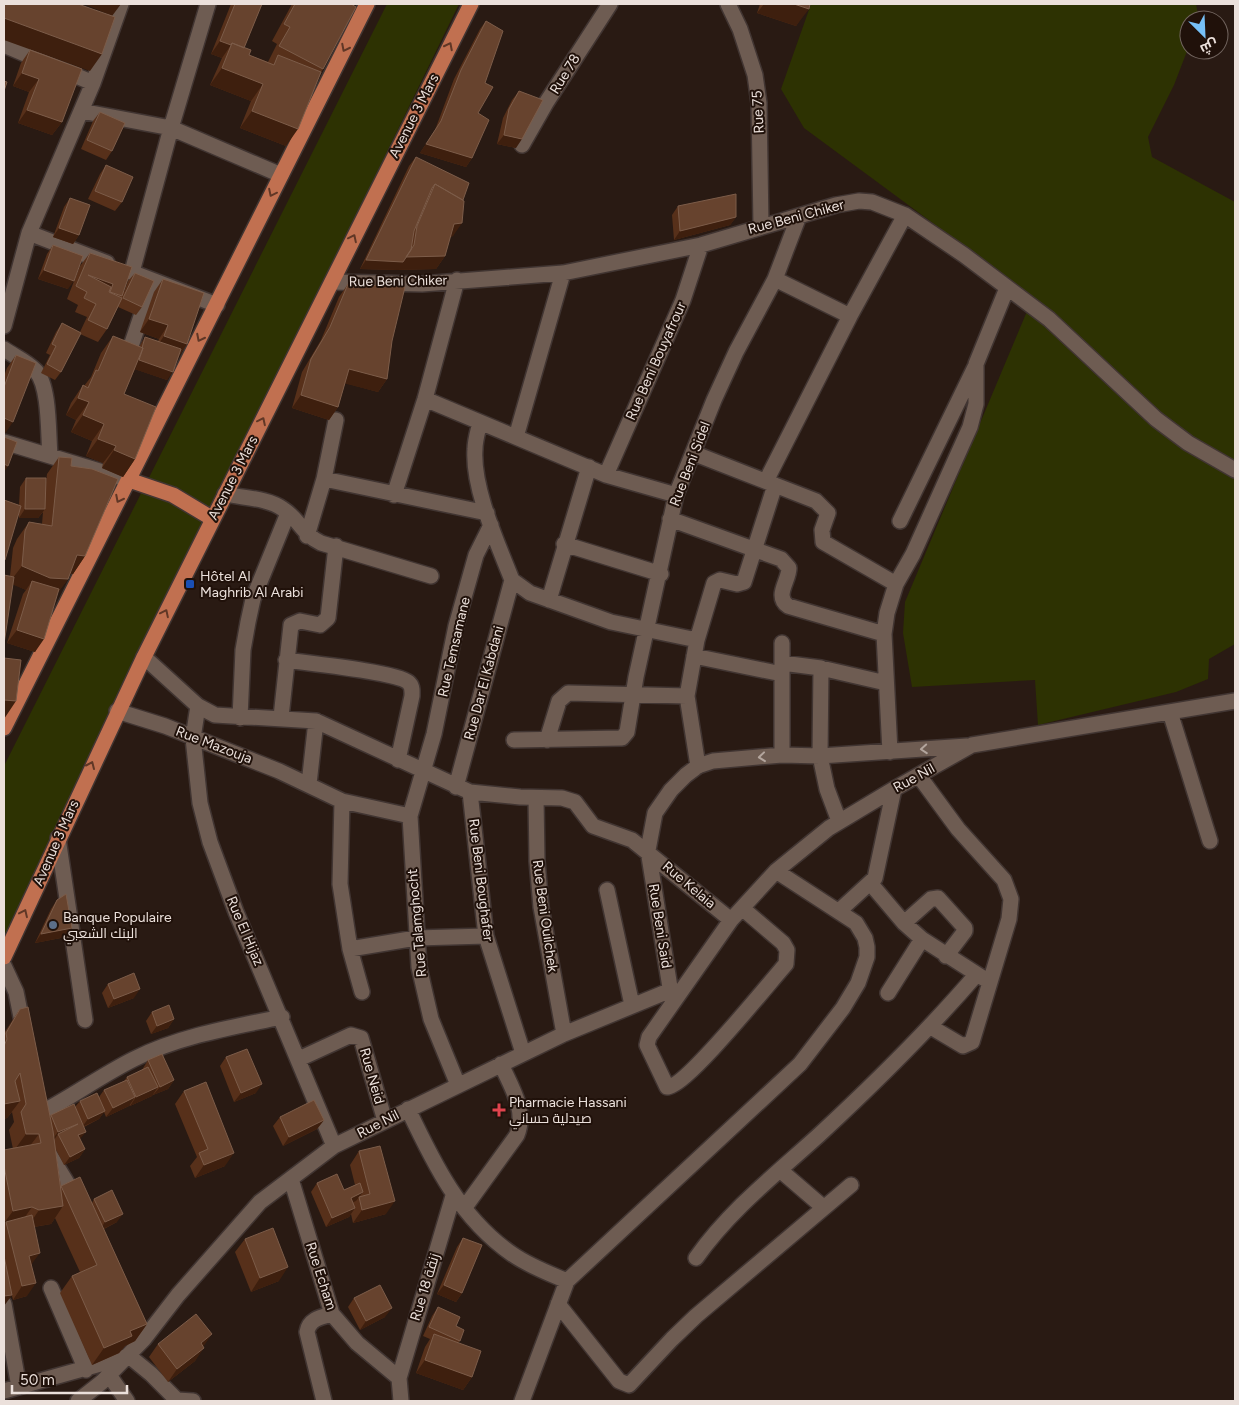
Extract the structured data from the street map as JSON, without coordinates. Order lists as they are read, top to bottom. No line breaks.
{"streets":{"main road":["Avenue 3 Mars"],"street":["Rue 78","Rue 75","Rue Beni Chiker","Rue Beni Bouyafrour","Rue Beni Sidel","Rue Temsamane","Rue Dar El Kabdani","Rue Mazouja","Rue Nil","Rue Beni Boughafer","Rue Kelaia","Rue Beni Ouilchek","Rue Talamghocht","Rue Beni Said","Rue El Hijaz","Rue Neid","Rue Echam","Rue 18 زنقة"]},"crossings":[["Rue 75","Rue Beni Chiker"],["Avenue 3 Mars","Rue Beni Chiker"],["Avenue 3 Mars","Rue Mazouja"],["Avenue 3 Mars","Rue Kelaia"],["Rue Beni Chiker","Rue Beni Bouyafrour"],["Rue Beni Chiker","Rue Beni Sidel"],["Rue Temsamane","Rue Mazouja"],["Rue Temsamane","Rue Kelaia"],["Rue Temsamane","Rue Talamghocht"],["Rue Dar El Kabdani","Rue Beni Boughafer"],["Rue Dar El Kabdani","Rue Kelaia"],["Rue Mazouja","Rue Talamghocht"],["Rue Mazouja","Rue El Hijaz"],["Rue Nil","Rue Beni Boughafer"],["Rue Nil","Rue Kelaia"],["Rue Nil","Rue Beni Ouilchek"],["Rue Nil","Rue Talamghocht"],["Rue Nil","Rue Beni Said"],["Rue Nil","Rue El Hijaz"],["Rue Nil","Rue Neid"],["Rue Nil","Rue Echam"],["Rue Beni Boughafer","Rue Kelaia"],["Rue Kelaia","Rue Beni Ouilchek"],["Rue Kelaia","Rue Beni Said"],["Rue Kelaia","Rue El Hijaz"],["Rue El Hijaz","Rue Neid"],["Rue Echam","Rue 18 زنقة"]],"places":{"transit":["Hôtel Al Maghrib Al Arabi"],"other":["Banque Populaire البنك الشعبي"],"health":["Pharmacie Hassani صيدلية حساني"]},"scale_bar":"50 m","north":"bottom right"}
